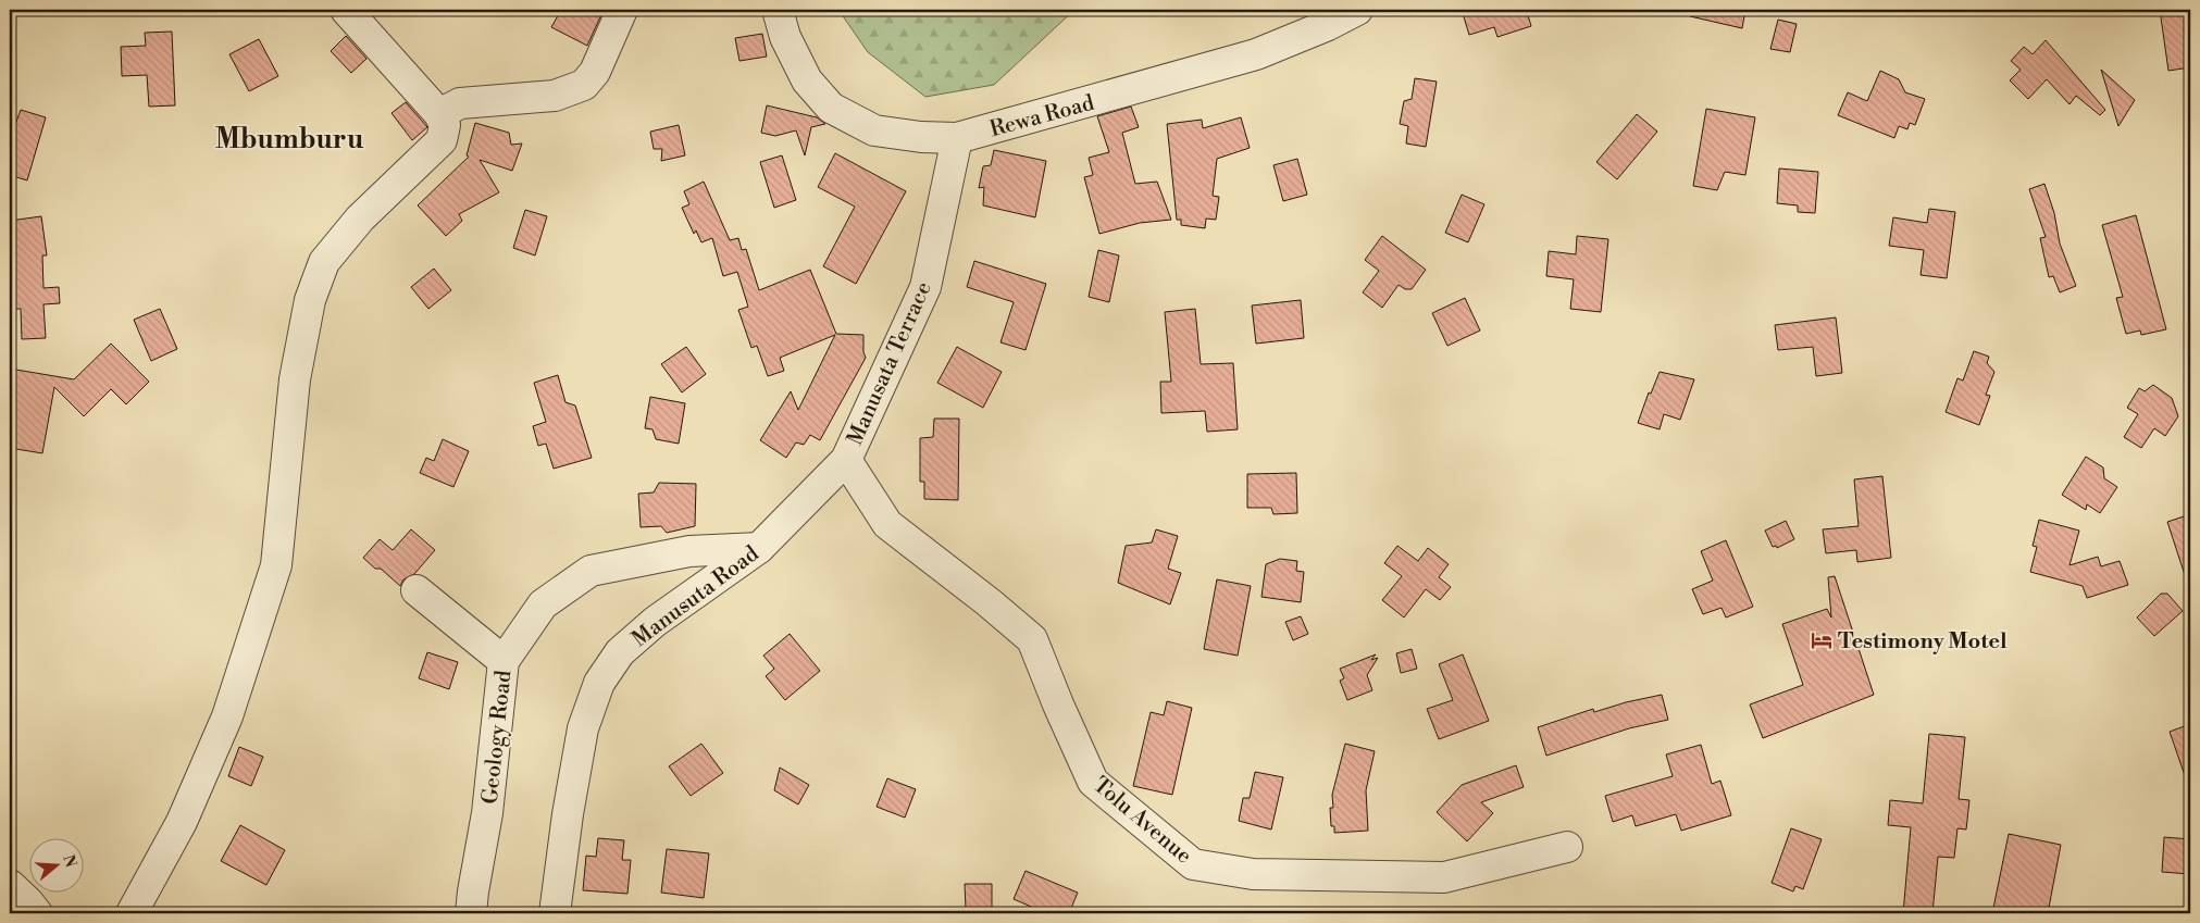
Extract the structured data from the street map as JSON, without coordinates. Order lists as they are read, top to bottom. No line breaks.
{"streets":{"street":["Rewa Road","Manusata Terrace","Manusuta Road","Geology Road","Tolu Avenue"]},"crossings":[["Rewa Road","Manusata Terrace"],["Manusata Terrace","Manusuta Road"],["Manusata Terrace","Tolu Avenue"],["Manusuta Road","Geology Road"],["Manusuta Road","Tolu Avenue"]],"districts":["Mbumburu"],"places":{"hotel":["Testimony Motel"]},"north":"right"}
